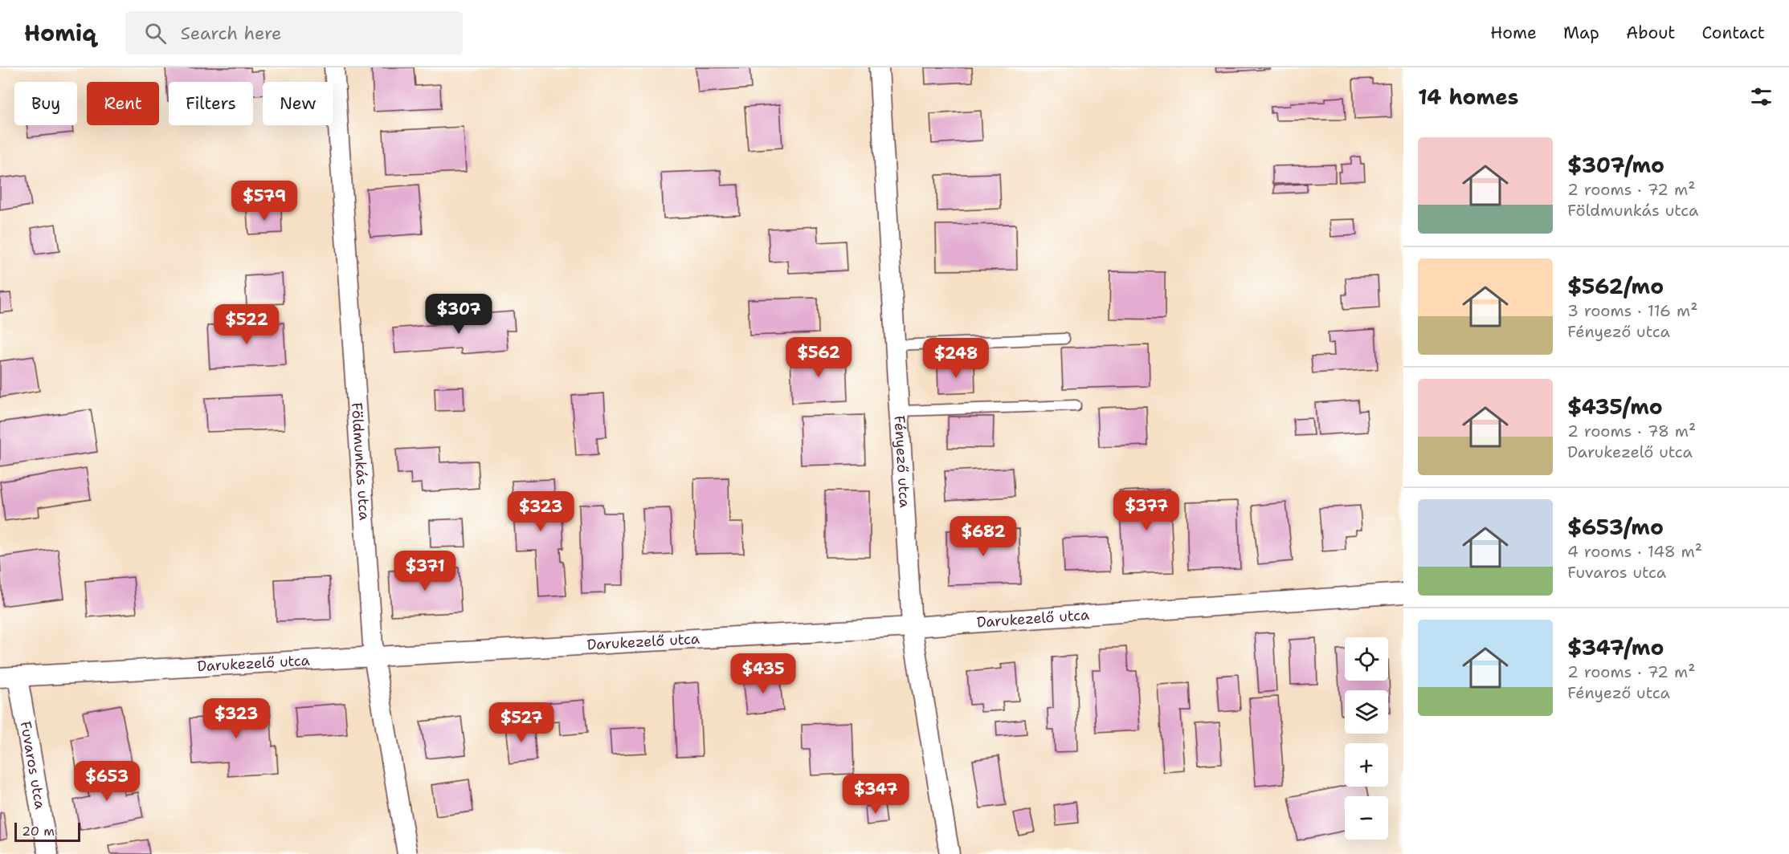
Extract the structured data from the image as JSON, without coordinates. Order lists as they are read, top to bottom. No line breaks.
{"streets":{"street":["Földmunkás utca","Fényező utca","Darukezelő utca","Fuvaros utca"]},"crossings":[["Földmunkás utca","Darukezelő utca"],["Fényező utca","Darukezelő utca"],["Darukezelő utca","Fuvaros utca"]],"scale_bar":"20 m","page":{"header":"Homiq","search":"Search here","nav":["Home","Map","About","Contact"],"heading":"14 homes","chip":["Buy","Rent","Filters","New"],"list":[{"name":"$307/mo","note":"2 rooms · 72 m² · Földmunkás utca"},{"name":"$562/mo","note":"3 rooms · 116 m² · Fényező utca"},{"name":"$435/mo","note":"2 rooms · 78 m² · Darukezelő utca"},{"name":"$653/mo","note":"4 rooms · 148 m² · Fuvaros utca"},{"name":"$347/mo","note":"2 rooms · 72 m² · Fényező utca"}],"price":["$579","$307","$522","$562","$248","$377","$323","$682","$371","$435","$323","$527","$653","$347"],"map_buttons":["+","−"],"scale":"20 m"}}
